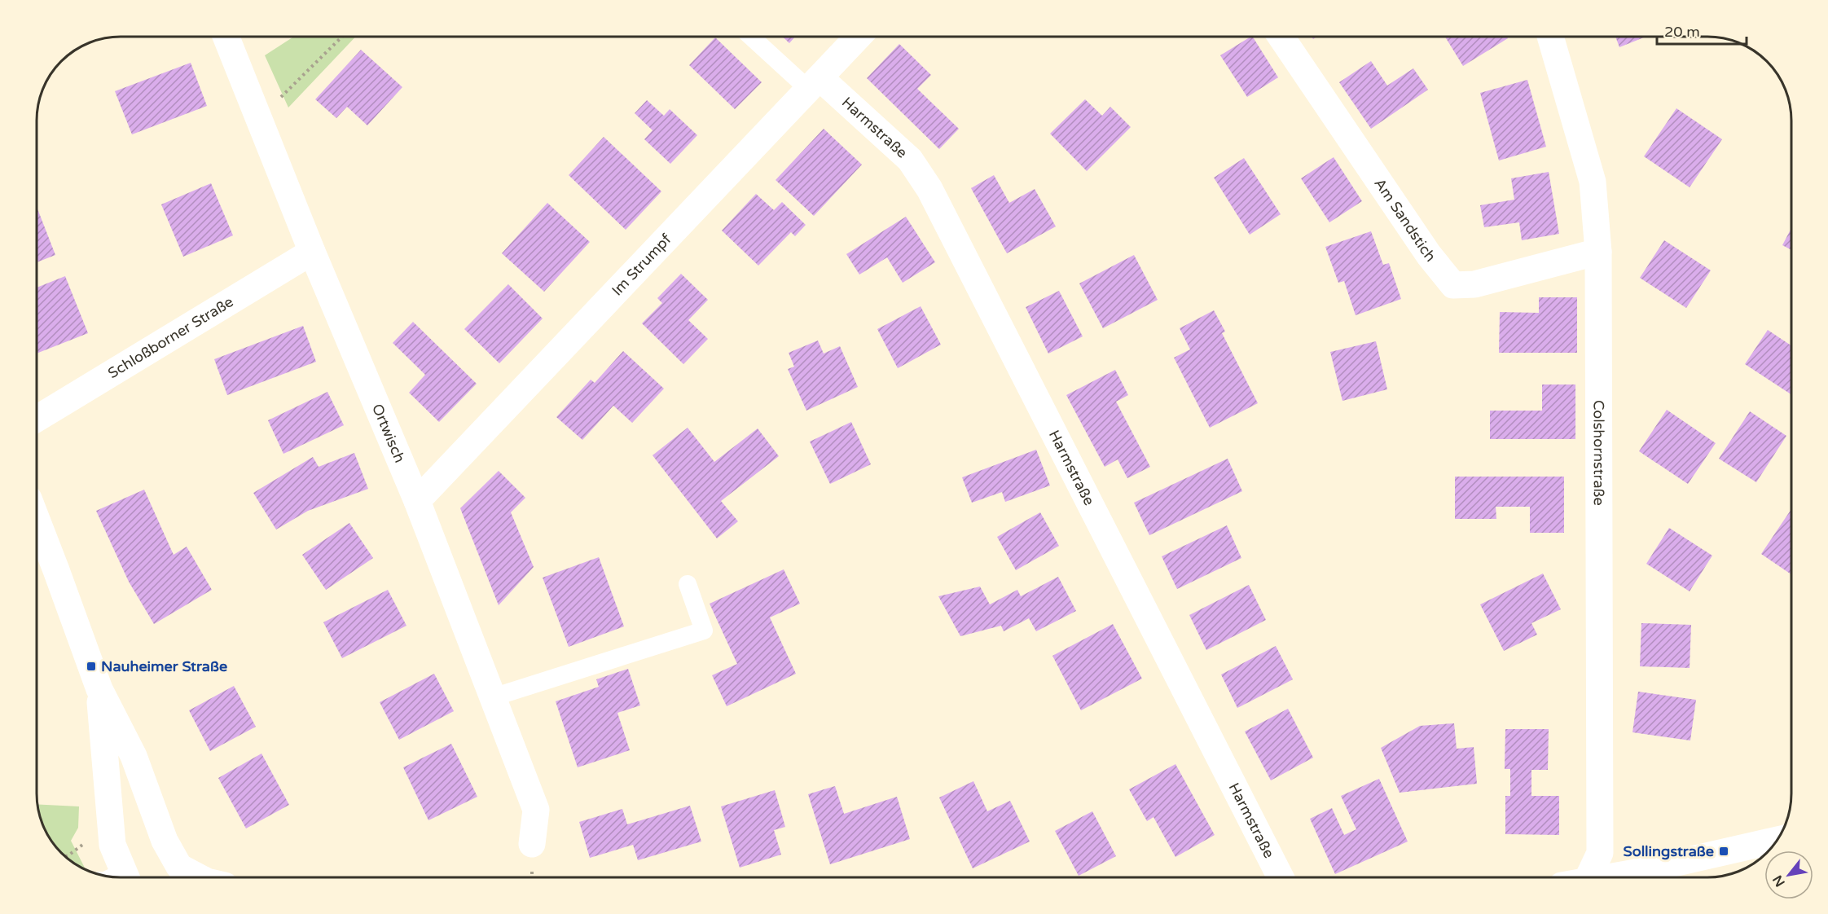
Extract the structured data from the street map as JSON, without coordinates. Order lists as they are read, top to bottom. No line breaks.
{"streets":{"street":["Harmstraße","Am Sandstich","Im Strumpf","Schloßborner Straße","Ortwisch","Colshornstraße"]},"crossings":[["Harmstraße","Im Strumpf"],["Am Sandstich","Colshornstraße"],["Im Strumpf","Ortwisch"],["Schloßborner Straße","Ortwisch"]],"places":{"transit":["Nauheimer Straße","Sollingstraße"]},"scale_bar":"20 m","north":"bottom left"}
